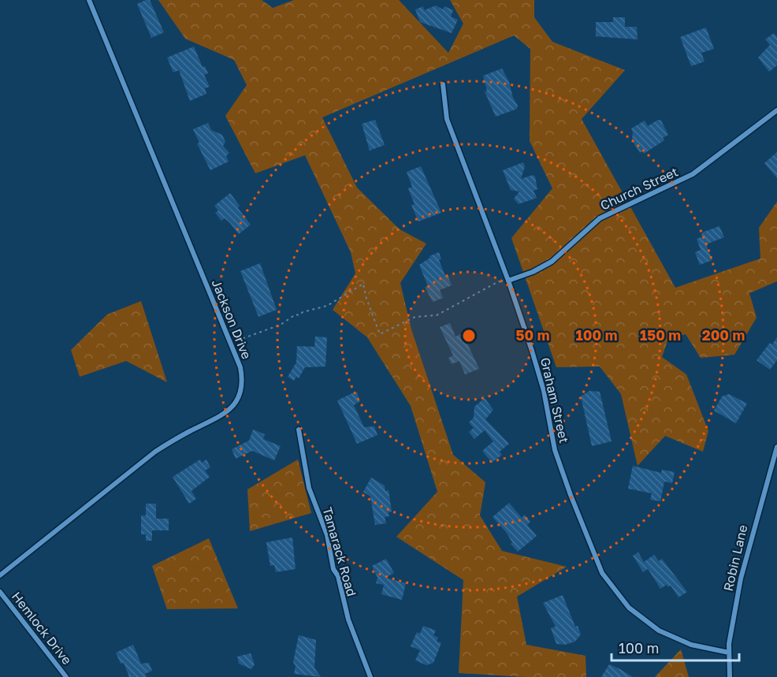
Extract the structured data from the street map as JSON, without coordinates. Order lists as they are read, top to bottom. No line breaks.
{"streets":{"street":["Church Street","Jackson Drive","Graham Street","Tamarack Road","Robin Lane","Hemlock Drive"]},"crossings":[["Church Street","Graham Street"],["Graham Street","Robin Lane"]],"scale_bar":"100 m","rings":["50 m","100 m","150 m","200 m"]}
